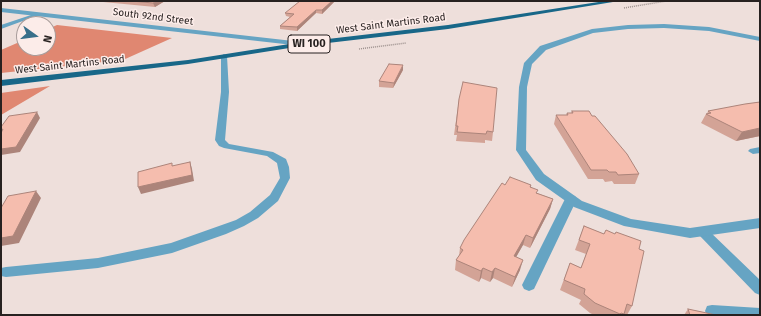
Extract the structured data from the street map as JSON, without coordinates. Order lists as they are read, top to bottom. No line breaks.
{"streets":{"main road":["West Saint Martins Road","WI 100"],"street":["South 92nd Street"]},"crossings":[["South 92nd Street","West Saint Martins Road"]],"north":"right"}
